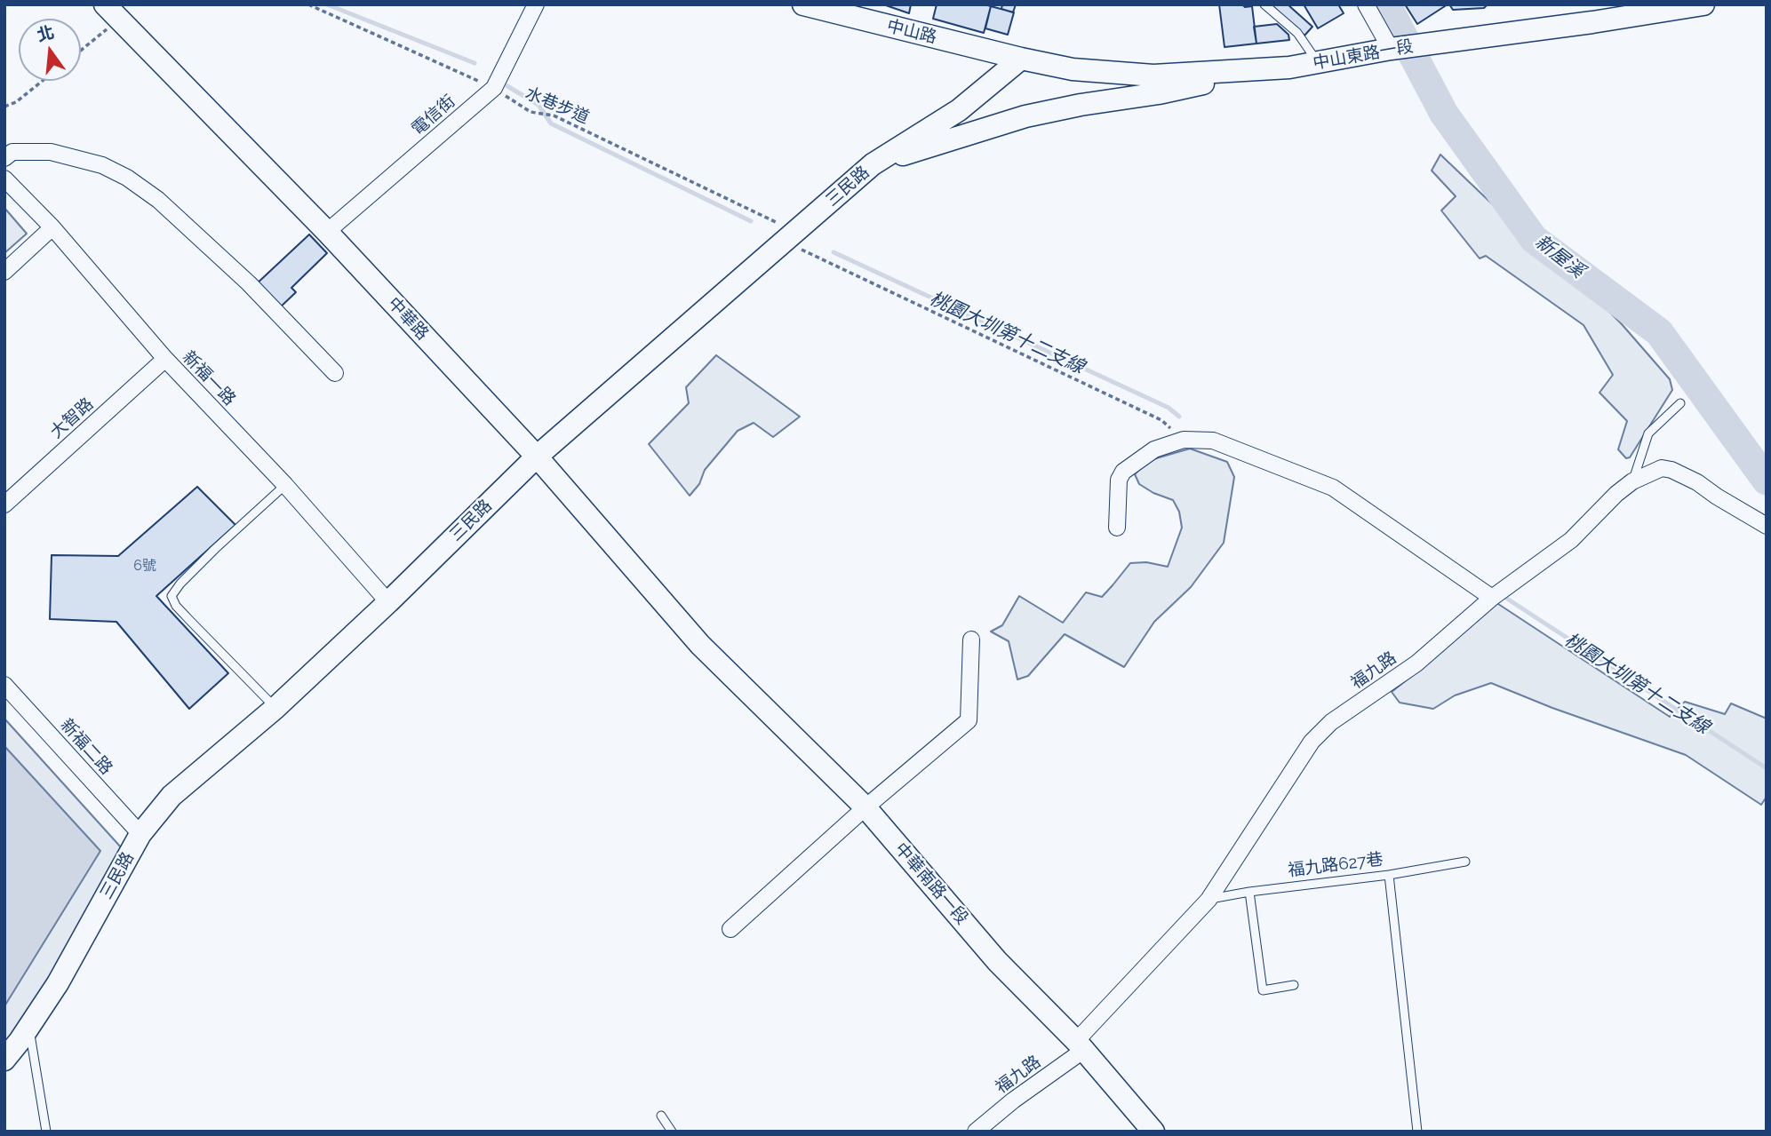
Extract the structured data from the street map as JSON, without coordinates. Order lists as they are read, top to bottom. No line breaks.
{"streets":{"main road":["中山路","中山東路一段","三民路","中華路","中華南路一段"],"street":["電信街","新福一路","大智路","福九路","新福二路"],"lane":["福九路627巷"],"path":["水巷步道"]},"crossings":[["中山路","中山東路一段"],["中山路","三民路"],["中山東路一段","三民路"],["水巷步道","電信街"],["水巷步道","三民路"],["電信街","中華路"],["三民路","中華路"],["三民路","新福一路"],["三民路","新福二路"],["中華路","中華南路一段"],["新福一路","大智路"],["福九路","福九路627巷"],["福九路","中華南路一段"]],"water":["新屋溪","桃園大圳第十二支線"],"house_numbers":["6號"],"north":"top"}
